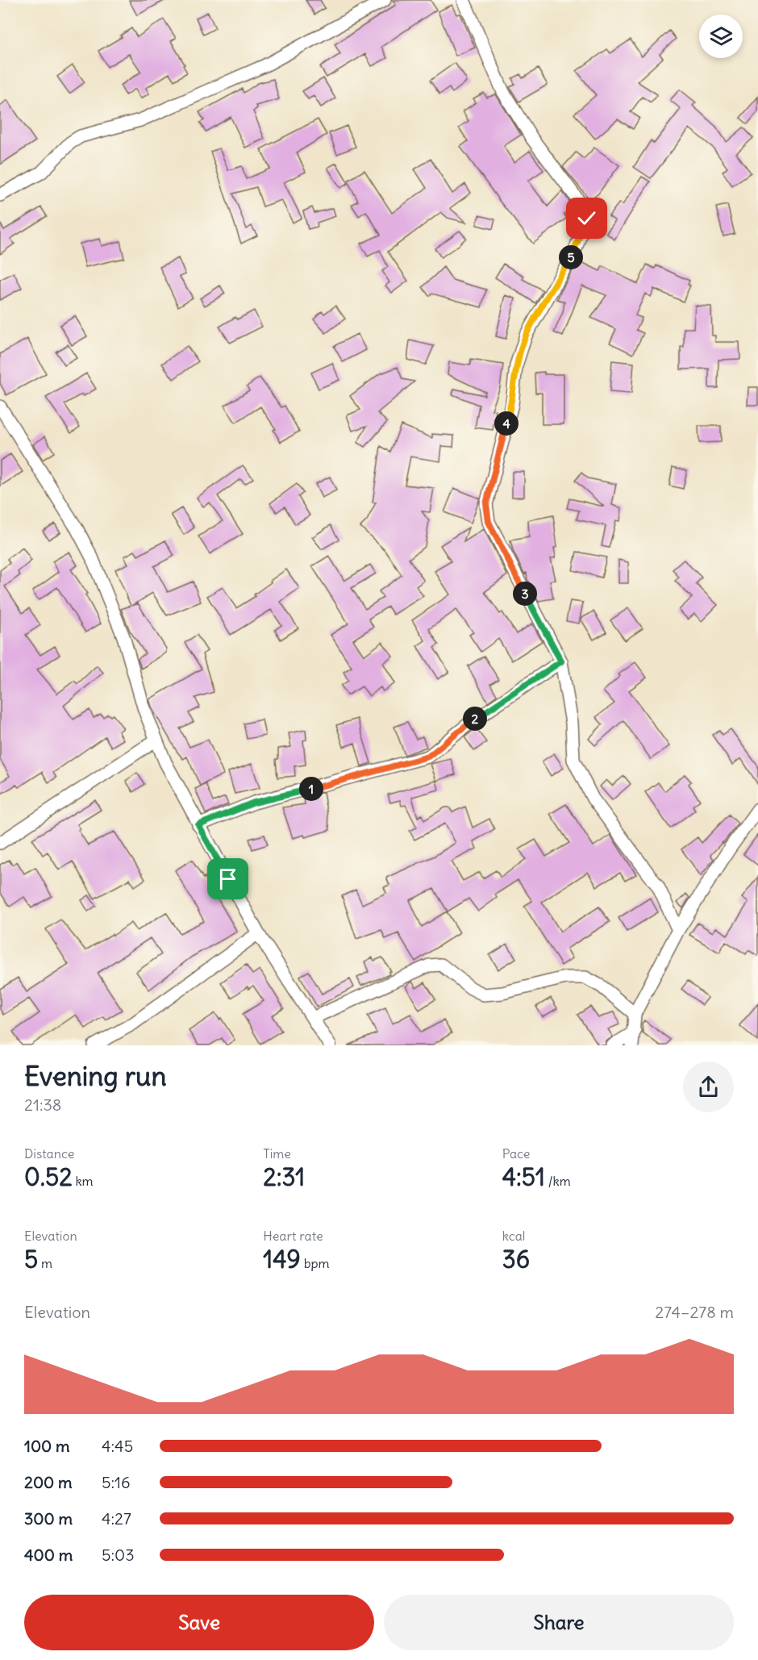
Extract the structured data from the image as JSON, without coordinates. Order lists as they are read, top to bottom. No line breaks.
{"page":{"pins":["5","4","3","2","1"],"heading":["Evening run","21:38"],"stats":[["Distance","0.52 km"],["Time","2:31"],["Pace","4:51 /km"],["Elevation","5 m"],["Heart rate","149 bpm"],["kcal","36"]],"chart":["Elevation","274–278 m"],"list":[{"name":"100 m","note":"4:45"},{"name":"200 m","note":"5:16"},{"name":"300 m","note":"4:27"},{"name":"400 m","note":"5:03"}],"buttons":["Save","Share"]}}
